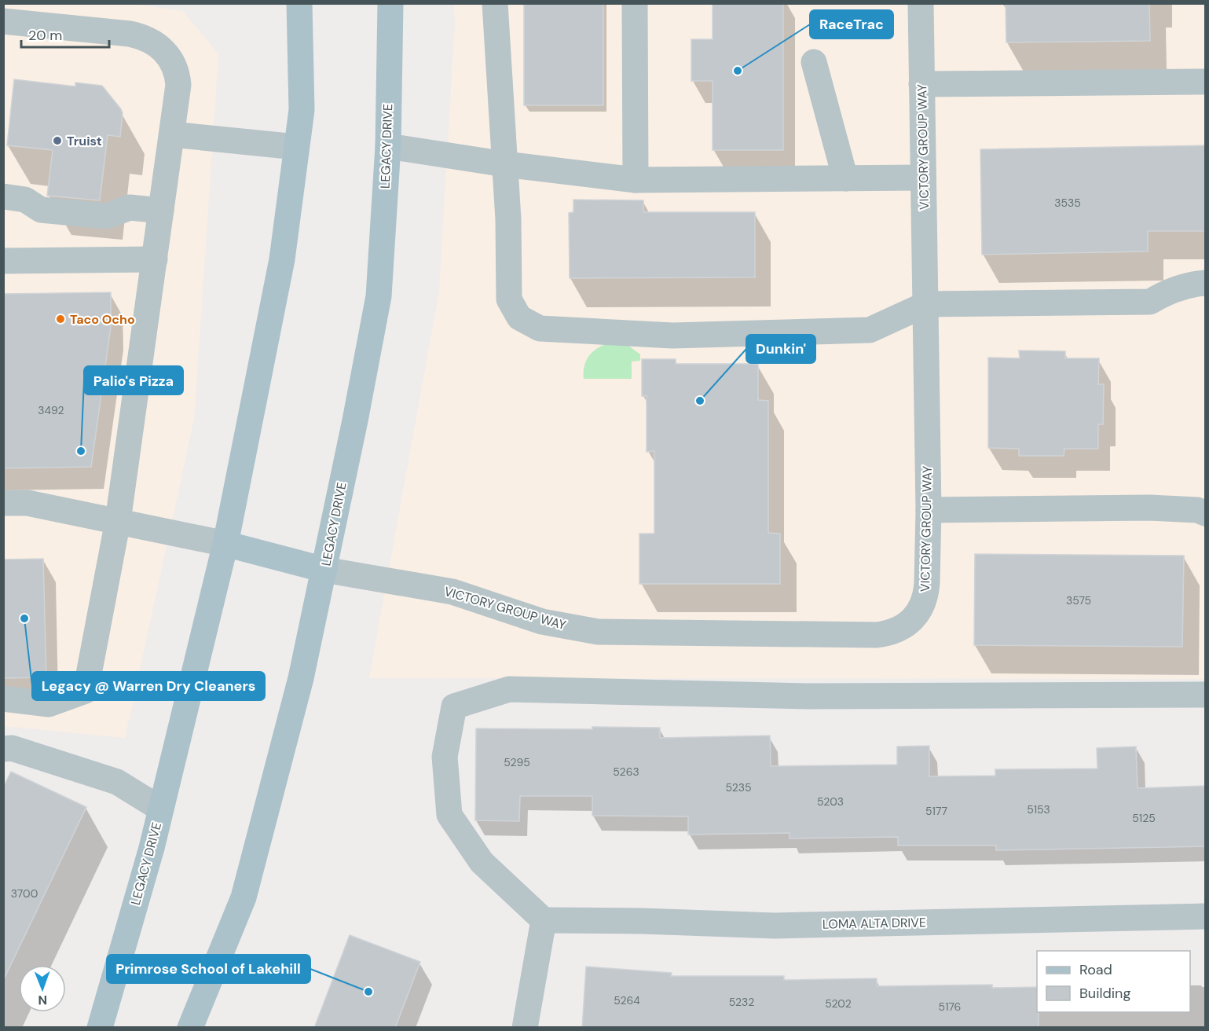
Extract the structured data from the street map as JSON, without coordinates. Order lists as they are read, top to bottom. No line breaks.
{"streets":{"main road":["LEGACY DRIVE"],"street":["VICTORY GROUP WAY","LOMA ALTA DRIVE"]},"crossings":[["LEGACY DRIVE","VICTORY GROUP WAY"]],"places":["RaceTrac","Truist","Taco Ocho","Dunkin'","Palio's Pizza","Legacy @ Warren Dry Cleaners","Primrose School of Lakehill"],"house_numbers":["3535","3492","3575","5295","5263","5235","5203","5153","5177","5125","3700","5264","5232","5202","5176"],"legend":["Road","Building"],"scale_bar":"20 m","north":"bottom"}
